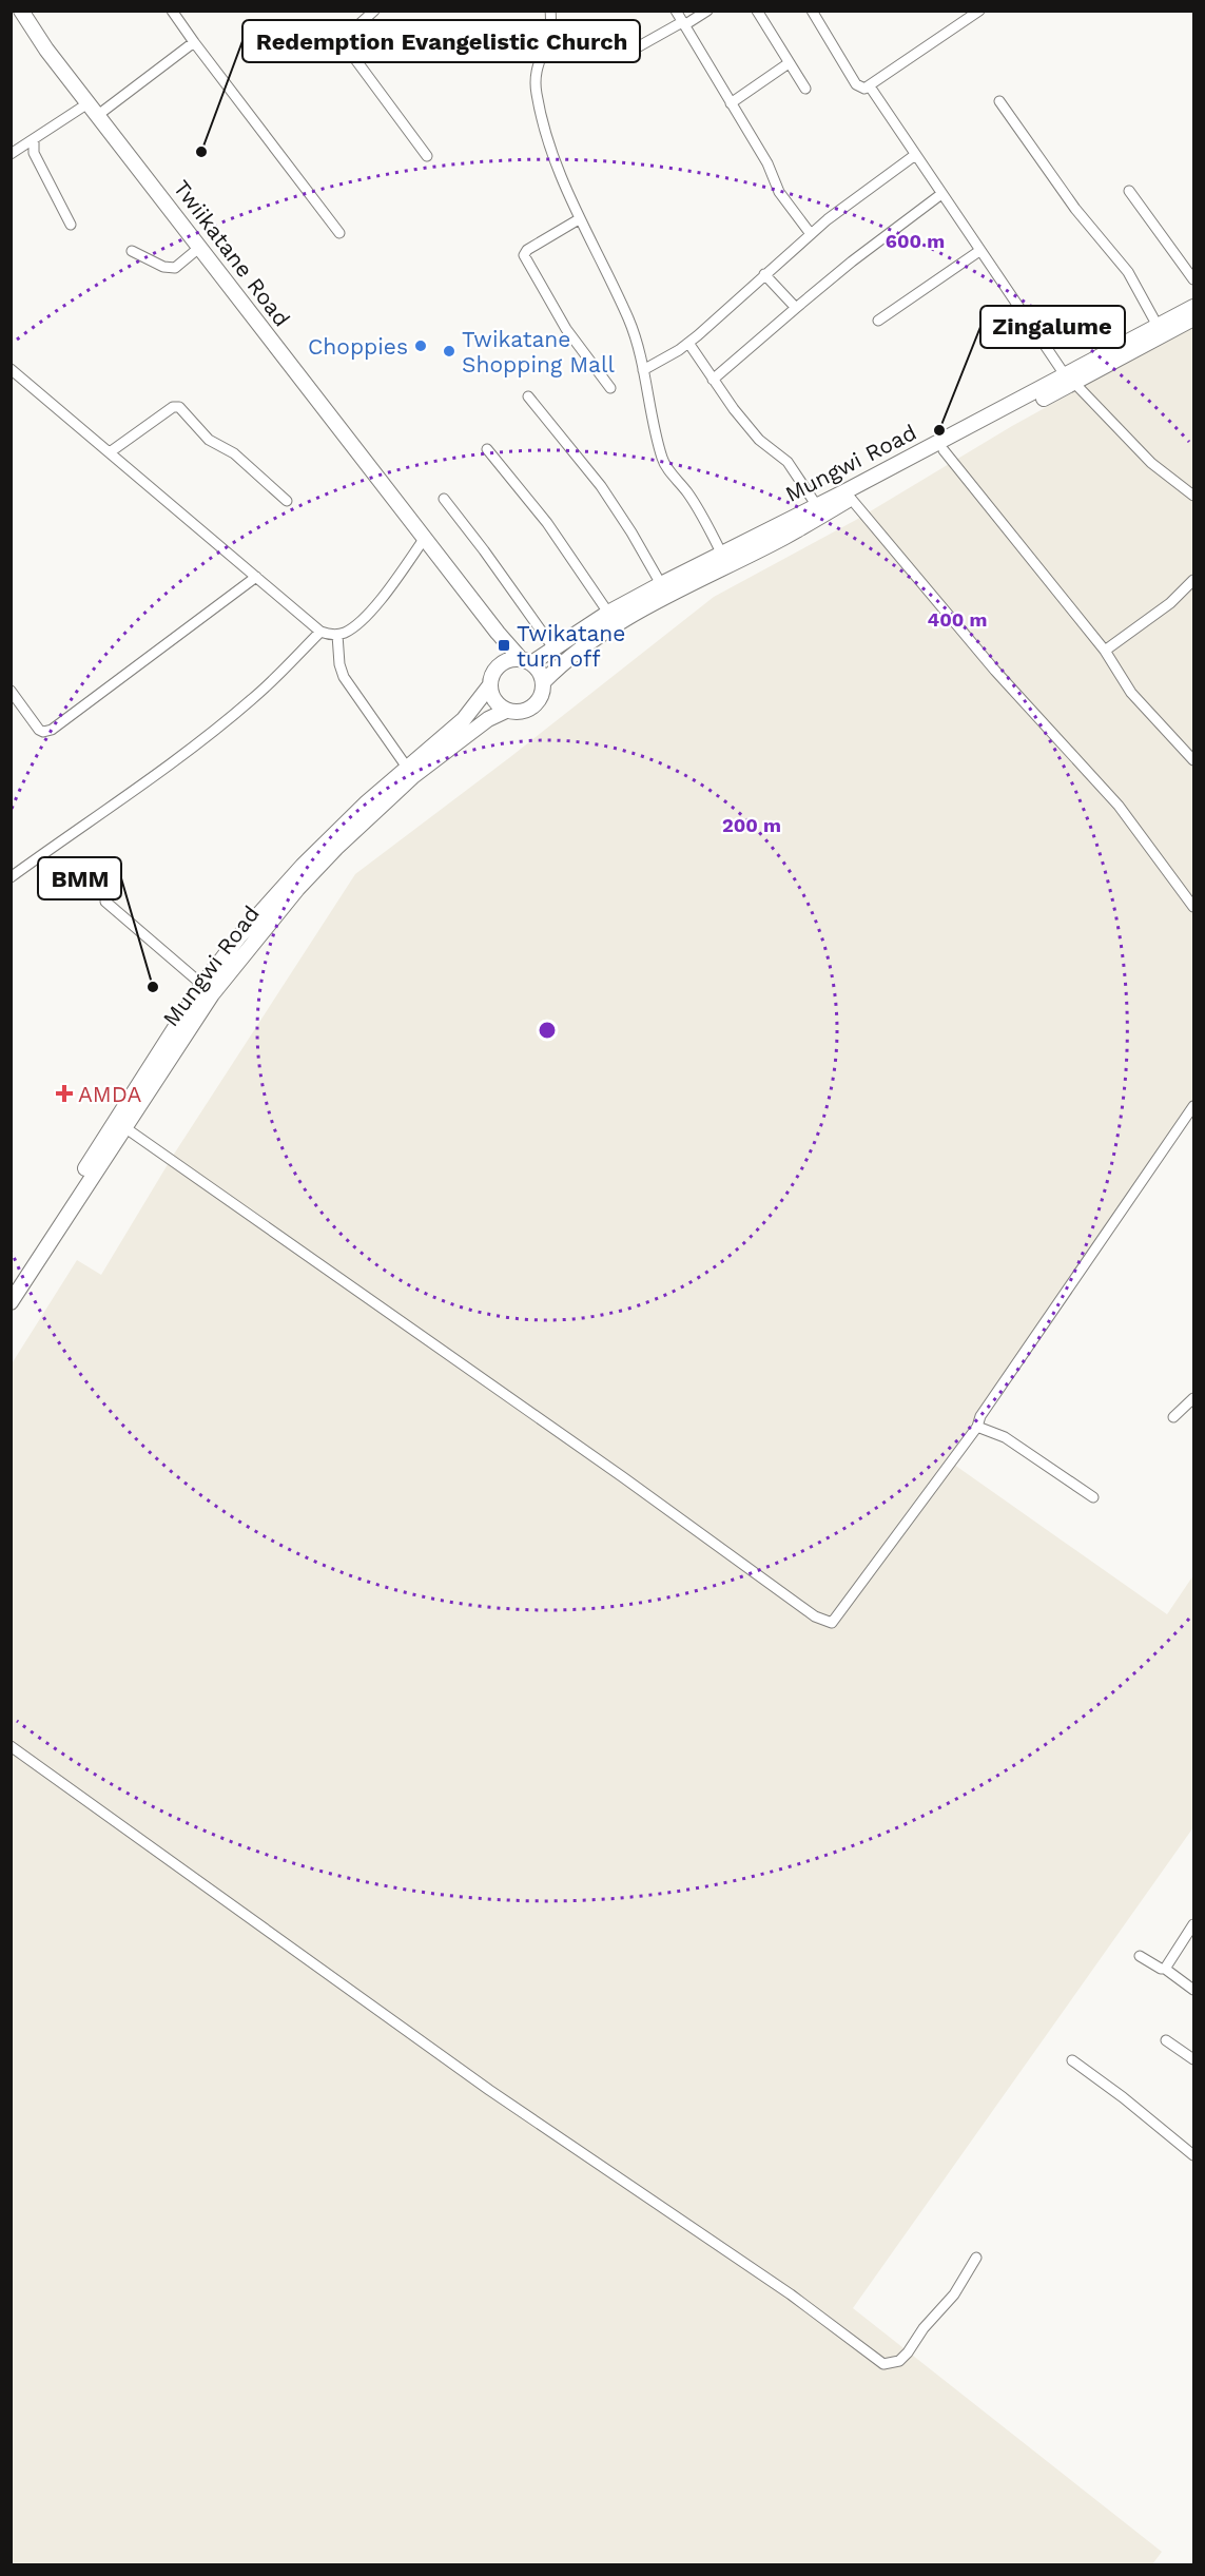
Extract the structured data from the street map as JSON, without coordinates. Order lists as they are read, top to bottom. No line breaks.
{"streets":{"main road":["Twiikatane Road","Mungwi Road"]},"crossings":[["Twiikatane Road","Mungwi Road"]],"places":{"other":["Redemption Evangelistic Church","Choppies","Twikatane Shopping Mall","Zingalume","BMM"],"transit":["Twikatane turn off"],"health":["AMDA"]},"rings":["600 m","400 m","200 m"]}
